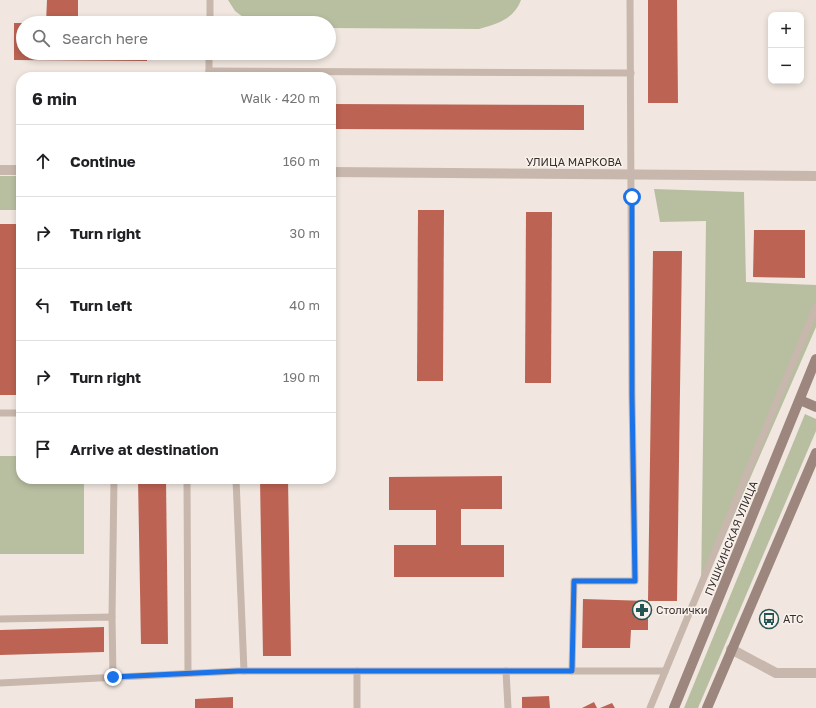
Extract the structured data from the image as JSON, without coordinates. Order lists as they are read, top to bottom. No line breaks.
{"streets":{"main road":["ПУШКИНСКАЯ УЛИЦА"],"street":["УЛИЦА МАРКОВА"]},"places":{"pharmacy":["Столички"],"bus stop":["АТС"]},"page":{"map_buttons":["+","−"],"search":"Search here","heading":["6 min","Walk · 420 m"],"list":[["Continue","160 m"],["Turn right","30 m"],["Turn left","40 m"],["Turn right","190 m"],"Arrive at destination"]}}
